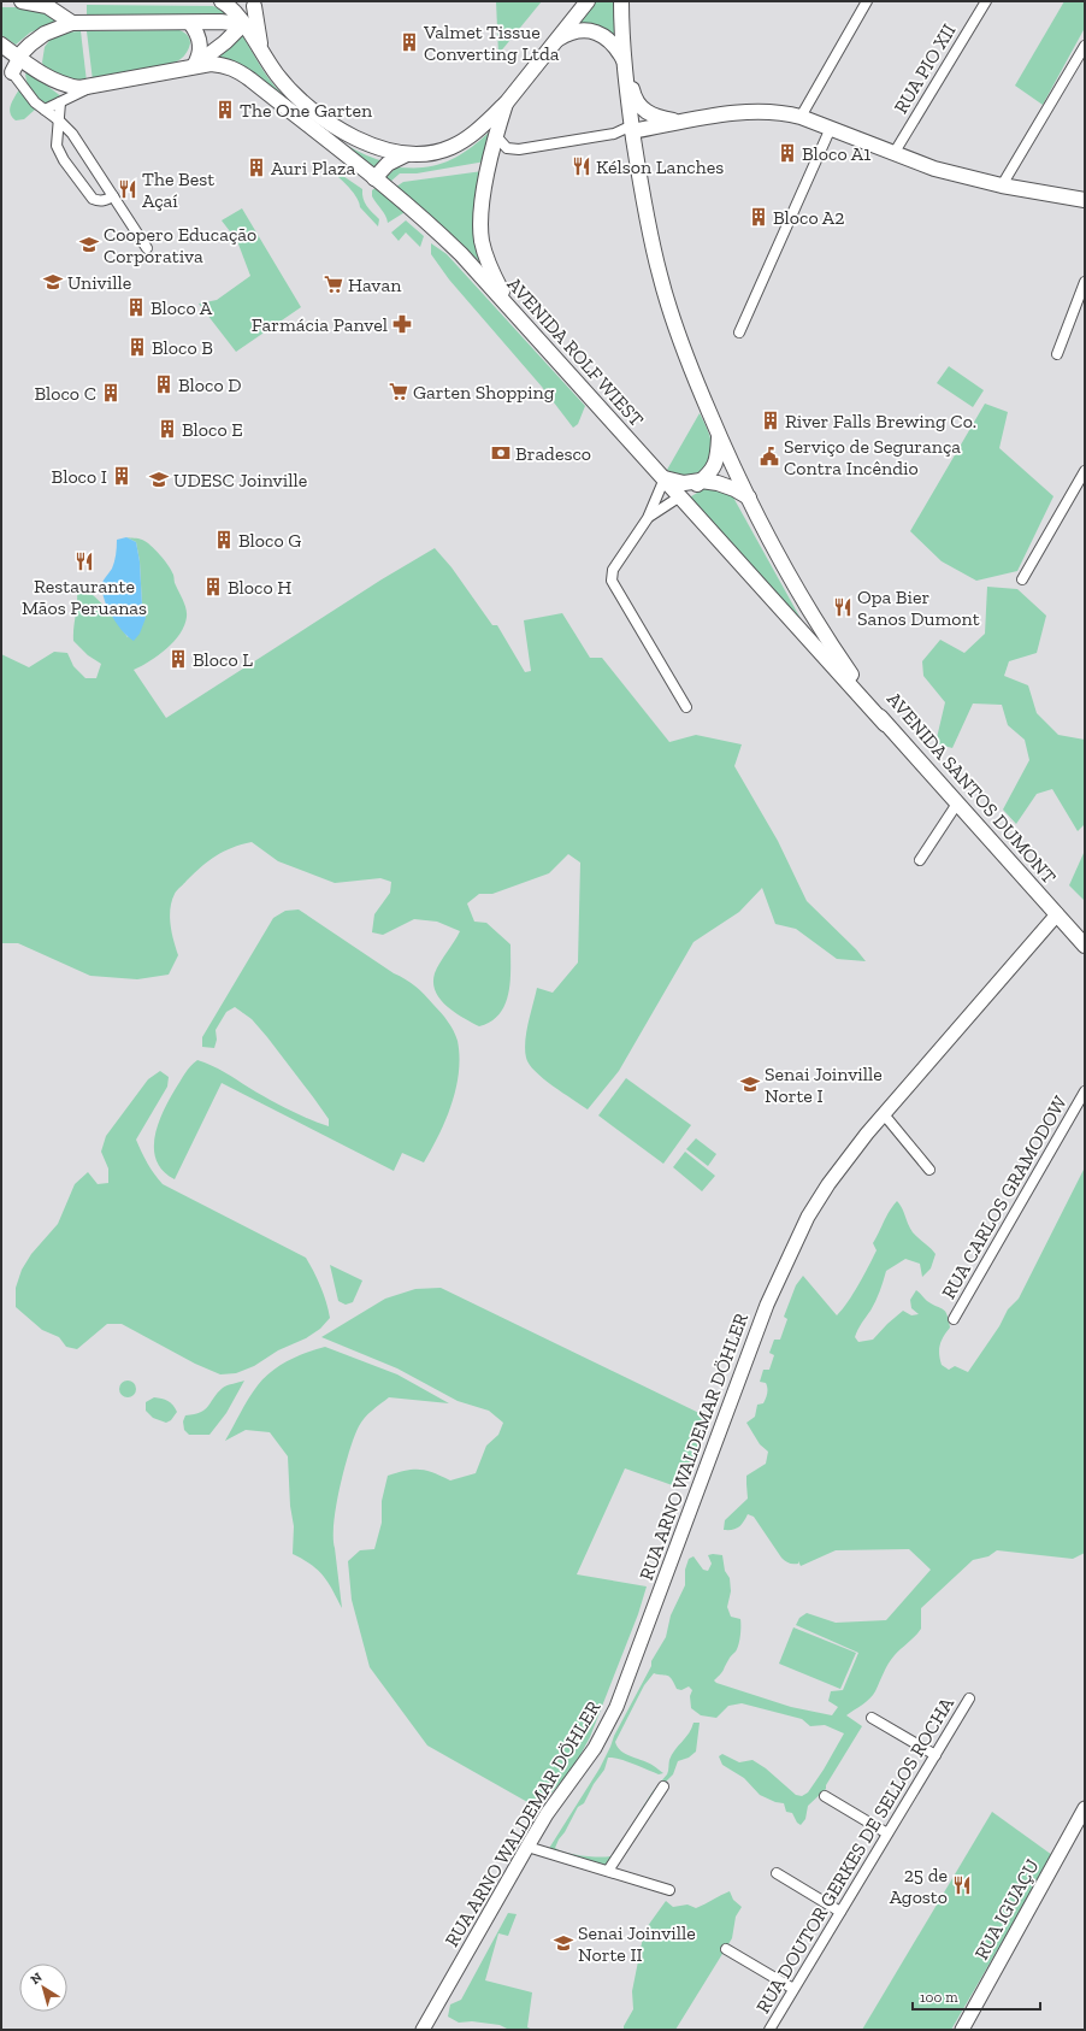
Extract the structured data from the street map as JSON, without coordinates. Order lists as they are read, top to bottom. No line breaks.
{"streets":{"main road":["AVENIDA ROLF WIEST","AVENIDA SANTOS DUMONT","RUA ARNO WALDEMAR DÖHLER","RUA IGUAÇU"],"street":["RUA PIO XII","RUA CARLOS GRAMODOW","RUA DOUTOR GERKES DE SELLOS ROCHA"]},"crossings":[["AVENIDA ROLF WIEST","AVENIDA SANTOS DUMONT"],["AVENIDA SANTOS DUMONT","RUA ARNO WALDEMAR DÖHLER"]],"places":{"building":["Valmet Tissue Converting Ltda","The One Garten","Bloco A1","Auri Plaza","Bloco A2","Bloco A","Bloco B","Bloco D","Bloco C","River Falls Brewing Co.","Bloco E","Bloco I","Bloco G","Bloco H","Bloco L"],"restaurant":["Kélson Lanches","The Best Açaí","Restaurante Mãos Peruanas","Opa Bier Sanos Dumont","25 de Agosto"],"school or university":["Coopero Educação Corporativa","Univille","UDESC Joinville","Senai Joinville Norte I","Senai Joinville Norte II"],"supermarket":["Havan","Garten Shopping"],"pharmacy":["Farmácia Panvel"],"bank":["Bradesco"],"public building":["Serviço de Segurança Contra Incêndio"]},"scale_bar":"100 m","north":"top left"}
